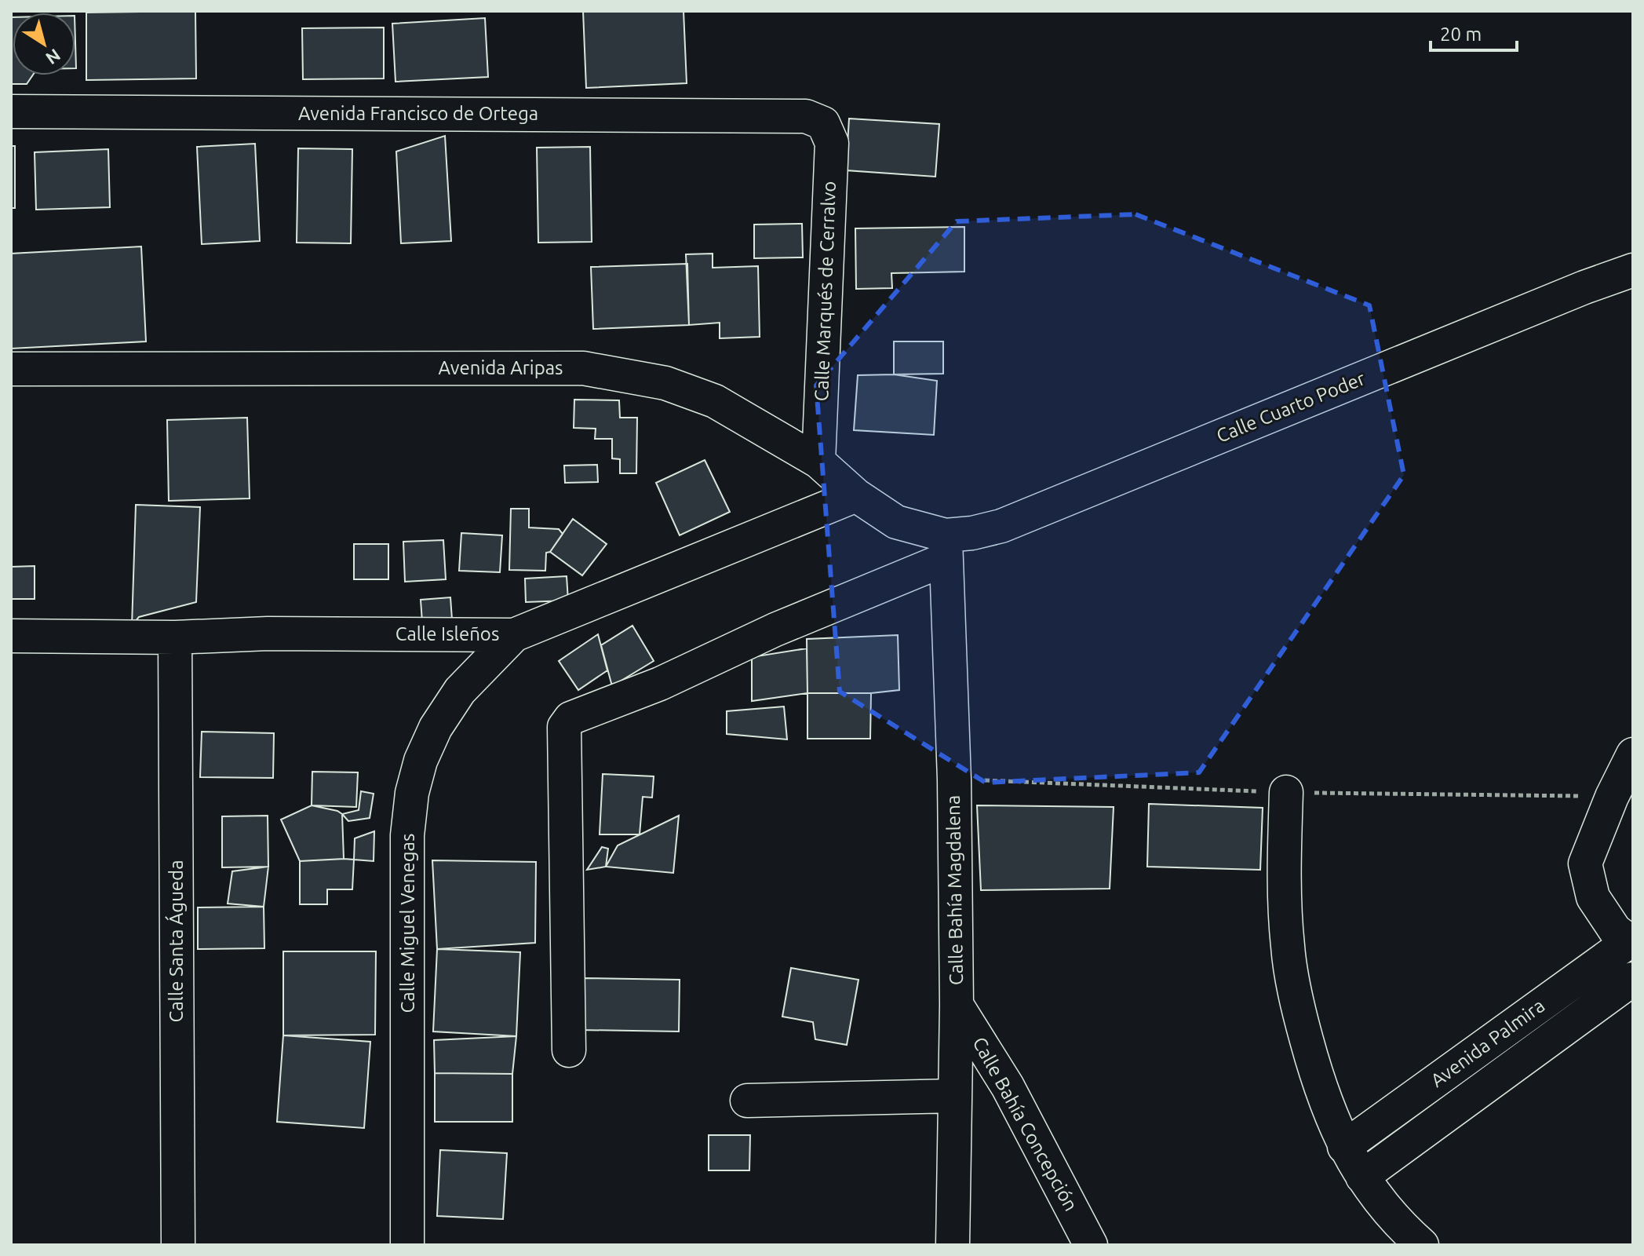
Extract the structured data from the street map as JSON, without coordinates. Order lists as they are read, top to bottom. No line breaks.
{"streets":{"street":["Avenida Francisco de Ortega","Calle Marqués de Cerralvo","Avenida Aripas","Calle Cuarto Poder","Calle Isleños","Calle Bahía Magdalena","Calle Miguel Venegas","Calle Santa Águeda","Avenida Palmira","Calle Bahía Concepción"]},"crossings":[["Avenida Francisco de Ortega","Calle Marqués de Cerralvo"],["Calle Marqués de Cerralvo","Avenida Aripas"],["Avenida Aripas","Calle Cuarto Poder"],["Avenida Aripas","Calle Isleños"],["Avenida Aripas","Calle Bahía Magdalena"],["Calle Cuarto Poder","Calle Bahía Magdalena"],["Calle Isleños","Calle Miguel Venegas"],["Calle Isleños","Calle Santa Águeda"],["Calle Bahía Magdalena","Calle Bahía Concepción"]],"scale_bar":"20 m","north":"bottom right"}
